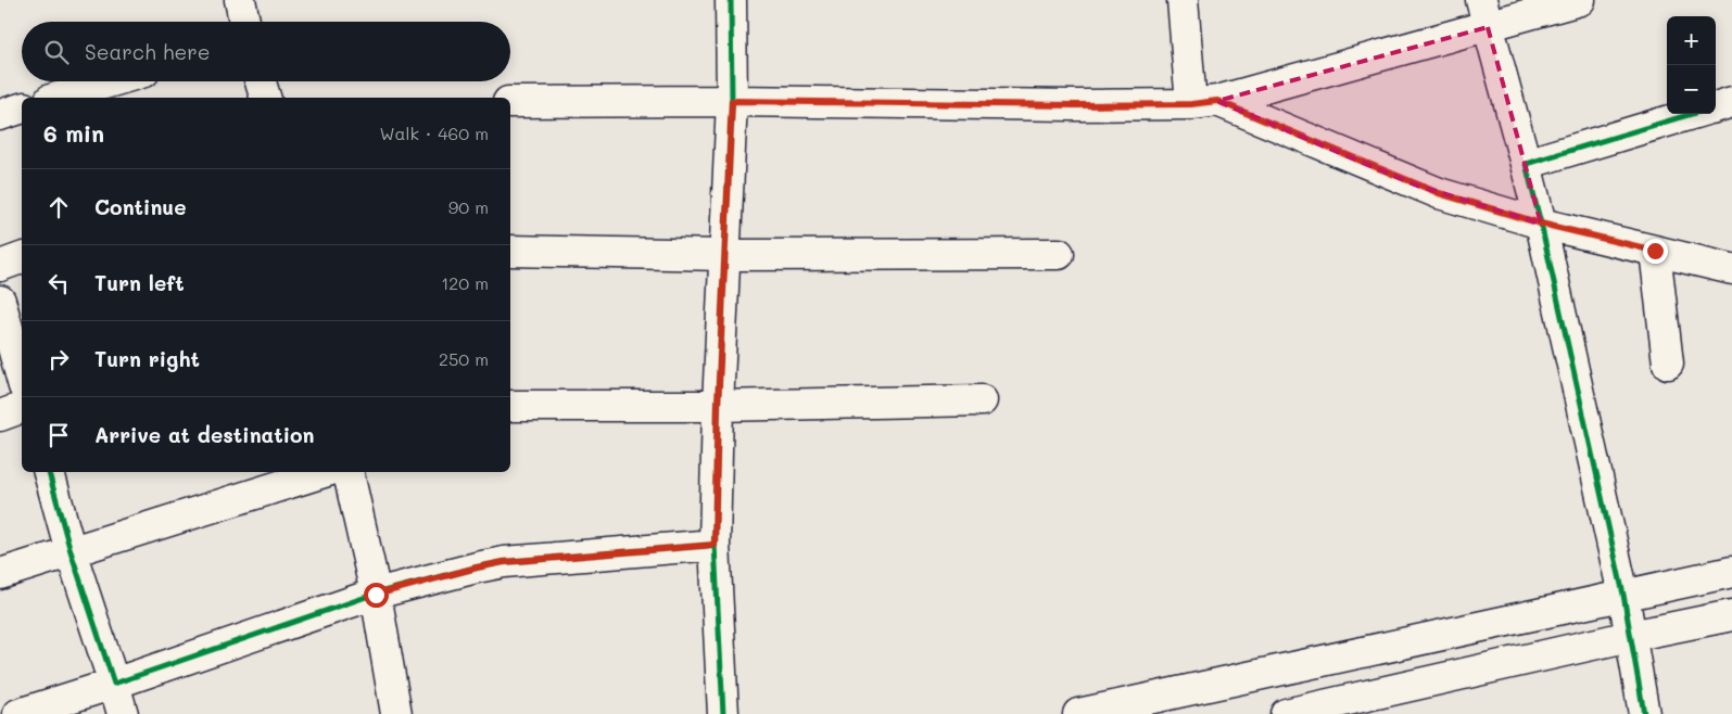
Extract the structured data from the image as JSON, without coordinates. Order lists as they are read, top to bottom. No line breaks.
{"page":{"map_buttons":["+","−"],"search":"Search here","heading":["6 min","Walk · 460 m"],"list":[["Continue","90 m"],["Turn left","120 m"],["Turn right","250 m"],"Arrive at destination"]}}
